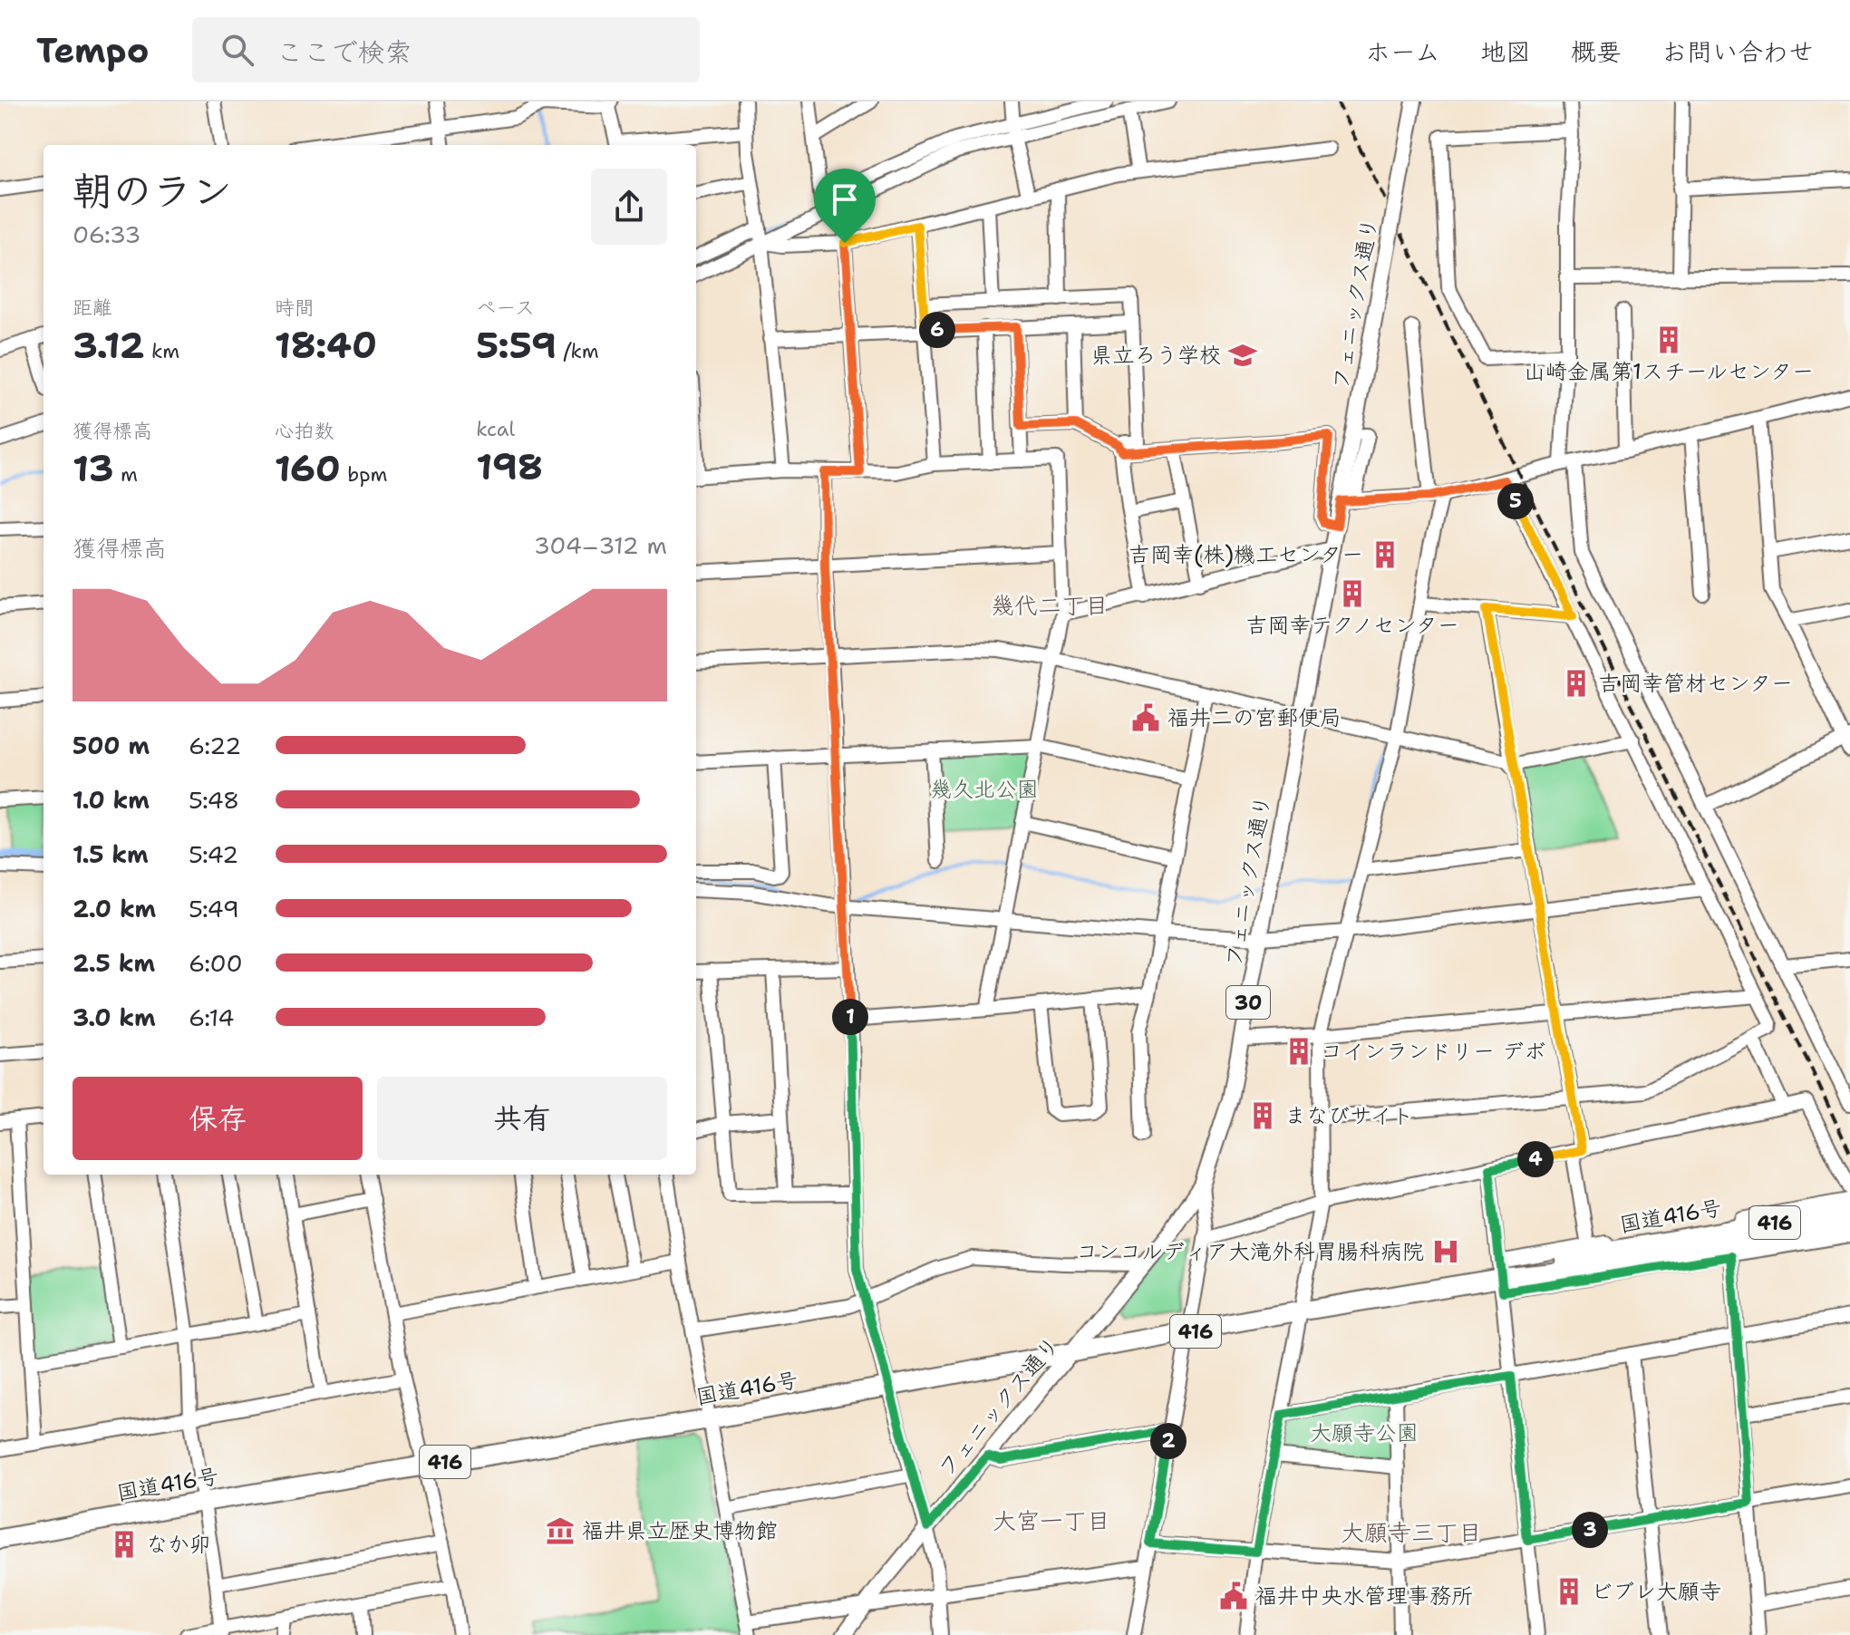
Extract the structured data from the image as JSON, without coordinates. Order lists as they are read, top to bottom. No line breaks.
{"streets":{"highway":["国道416号","416"],"main road":["フェニックス通り","30"]},"crossings":[["フェニックス通り","国道416号"]],"districts":["幾代二丁目","大宮一丁目","大願寺三丁目"],"parks":["幾久北公園","大願寺公園"],"places":{"building":["山崎金属第1スチールセンター","吉岡幸(株)機工センター","吉岡幸テクノセンター","吉岡幸管材センター","コインランドリー デボ","まなびサイト","なか卯","ビブレ大願寺"],"school or university":["県立ろう学校"],"public building":["福井二の宮郵便局","福井中央水管理事務所"],"hospital":["コンコルディア大滝外科胃腸科病院"],"museum":["福井県立歴史博物館"]},"page":{"header":"Tempo","search":"ここで検索","nav":["ホーム","地図","概要","お問い合わせ"],"heading":["朝のラン","06:33"],"stats":[["距離","3.12 km"],["時間","18:40"],["ペース","5:59 /km"],["獲得標高","13 m"],["心拍数","160 bpm"],["kcal","198"]],"pins":["6","5","1","4","2","3"],"chart":["獲得標高","304–312 m"],"list":[{"name":"500 m","note":"6:22"},{"name":"1.0 km","note":"5:48"},{"name":"1.5 km","note":"5:42"},{"name":"2.0 km","note":"5:49"},{"name":"2.5 km","note":"6:00"},{"name":"3.0 km","note":"6:14"}],"buttons":["保存","共有"]}}
